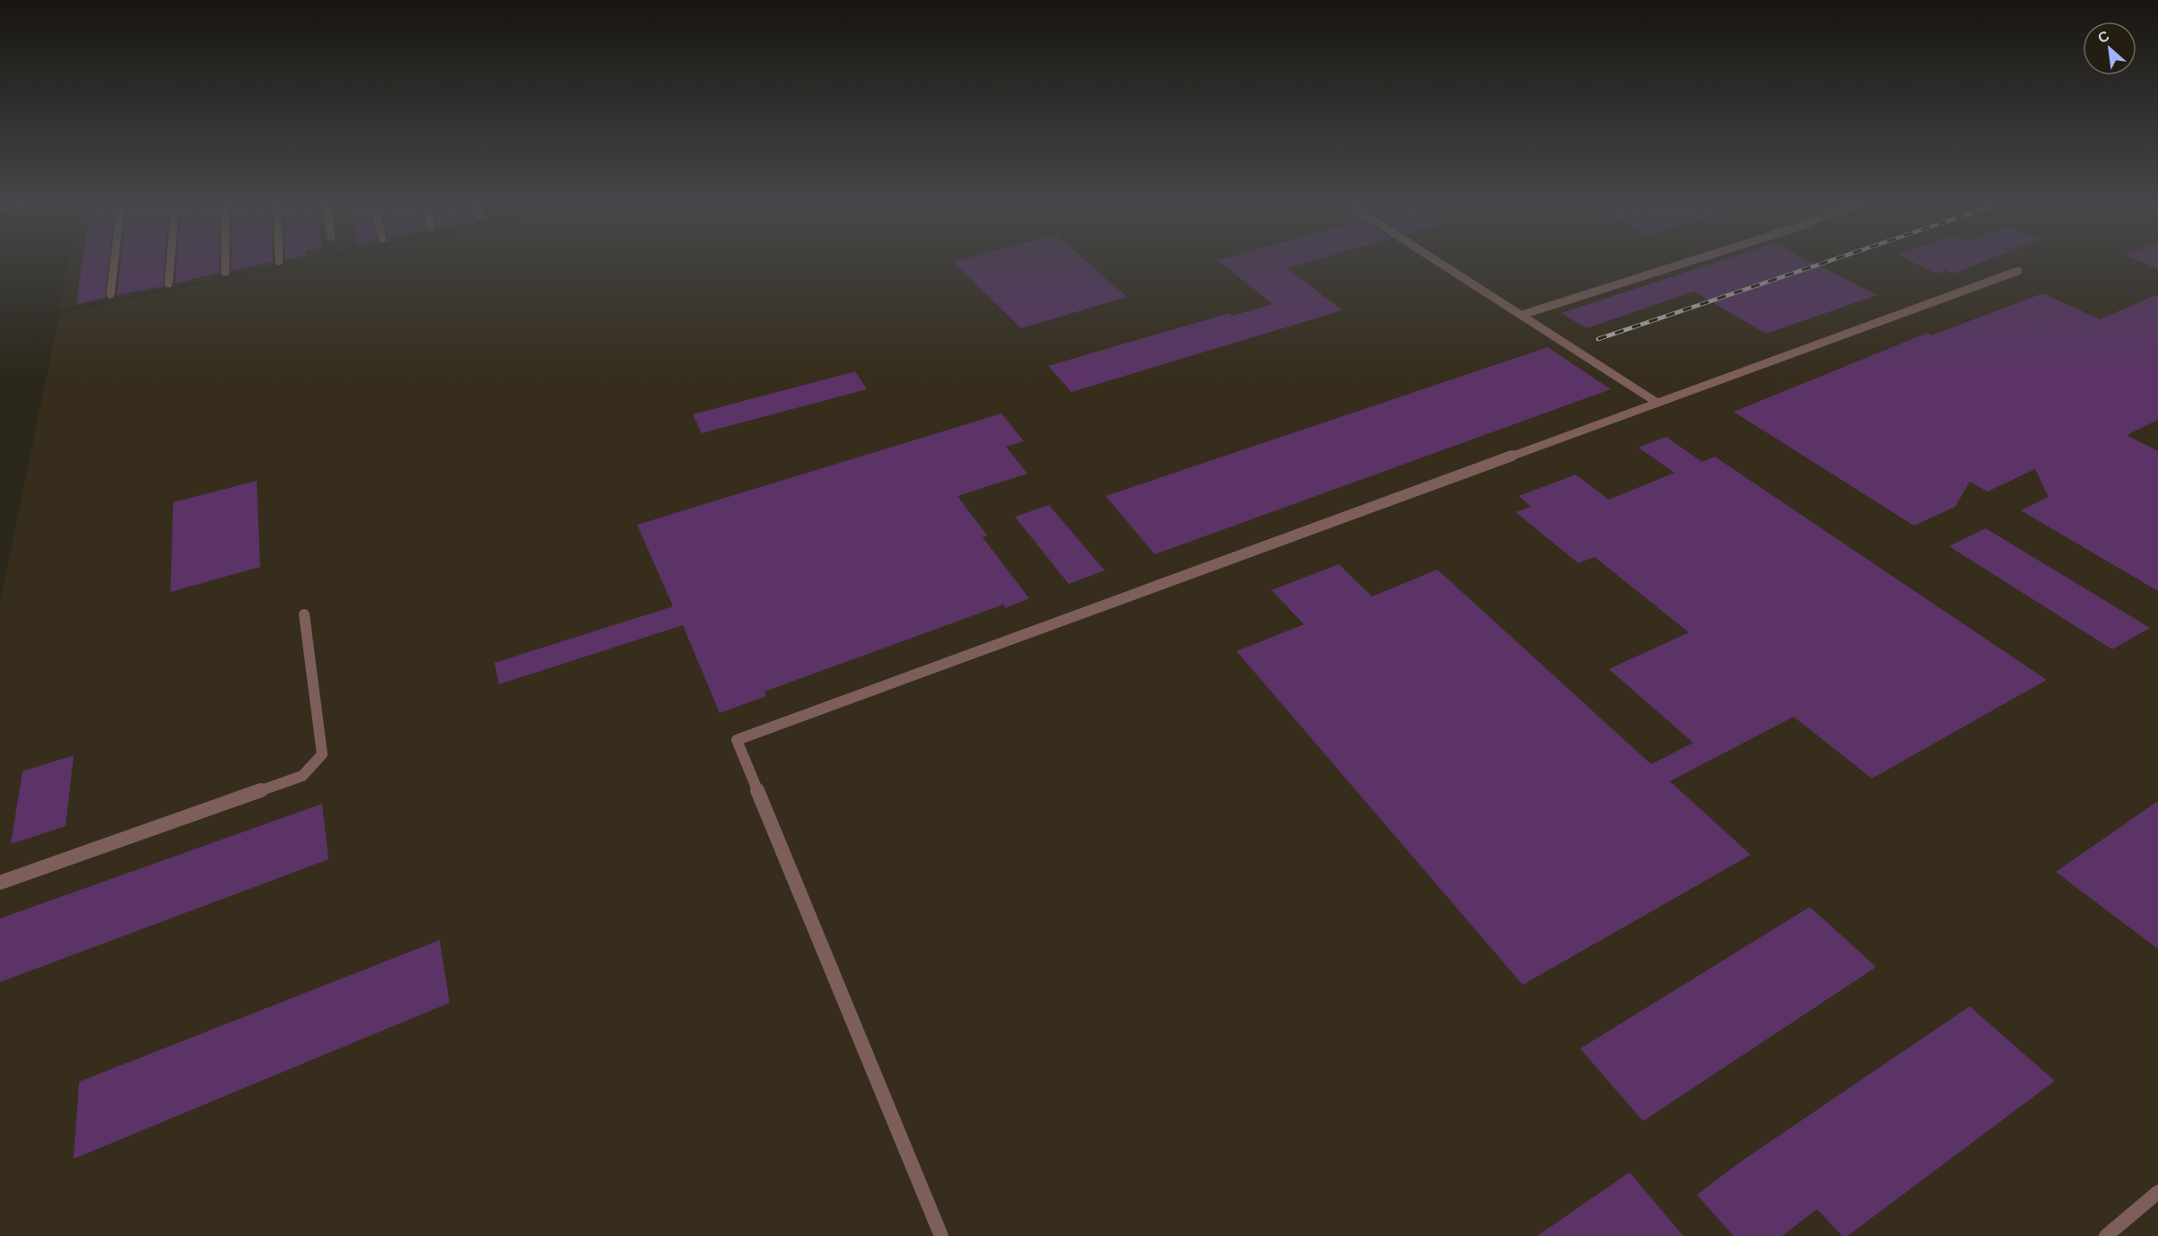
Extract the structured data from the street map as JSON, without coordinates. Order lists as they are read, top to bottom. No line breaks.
{"north":"top left"}
